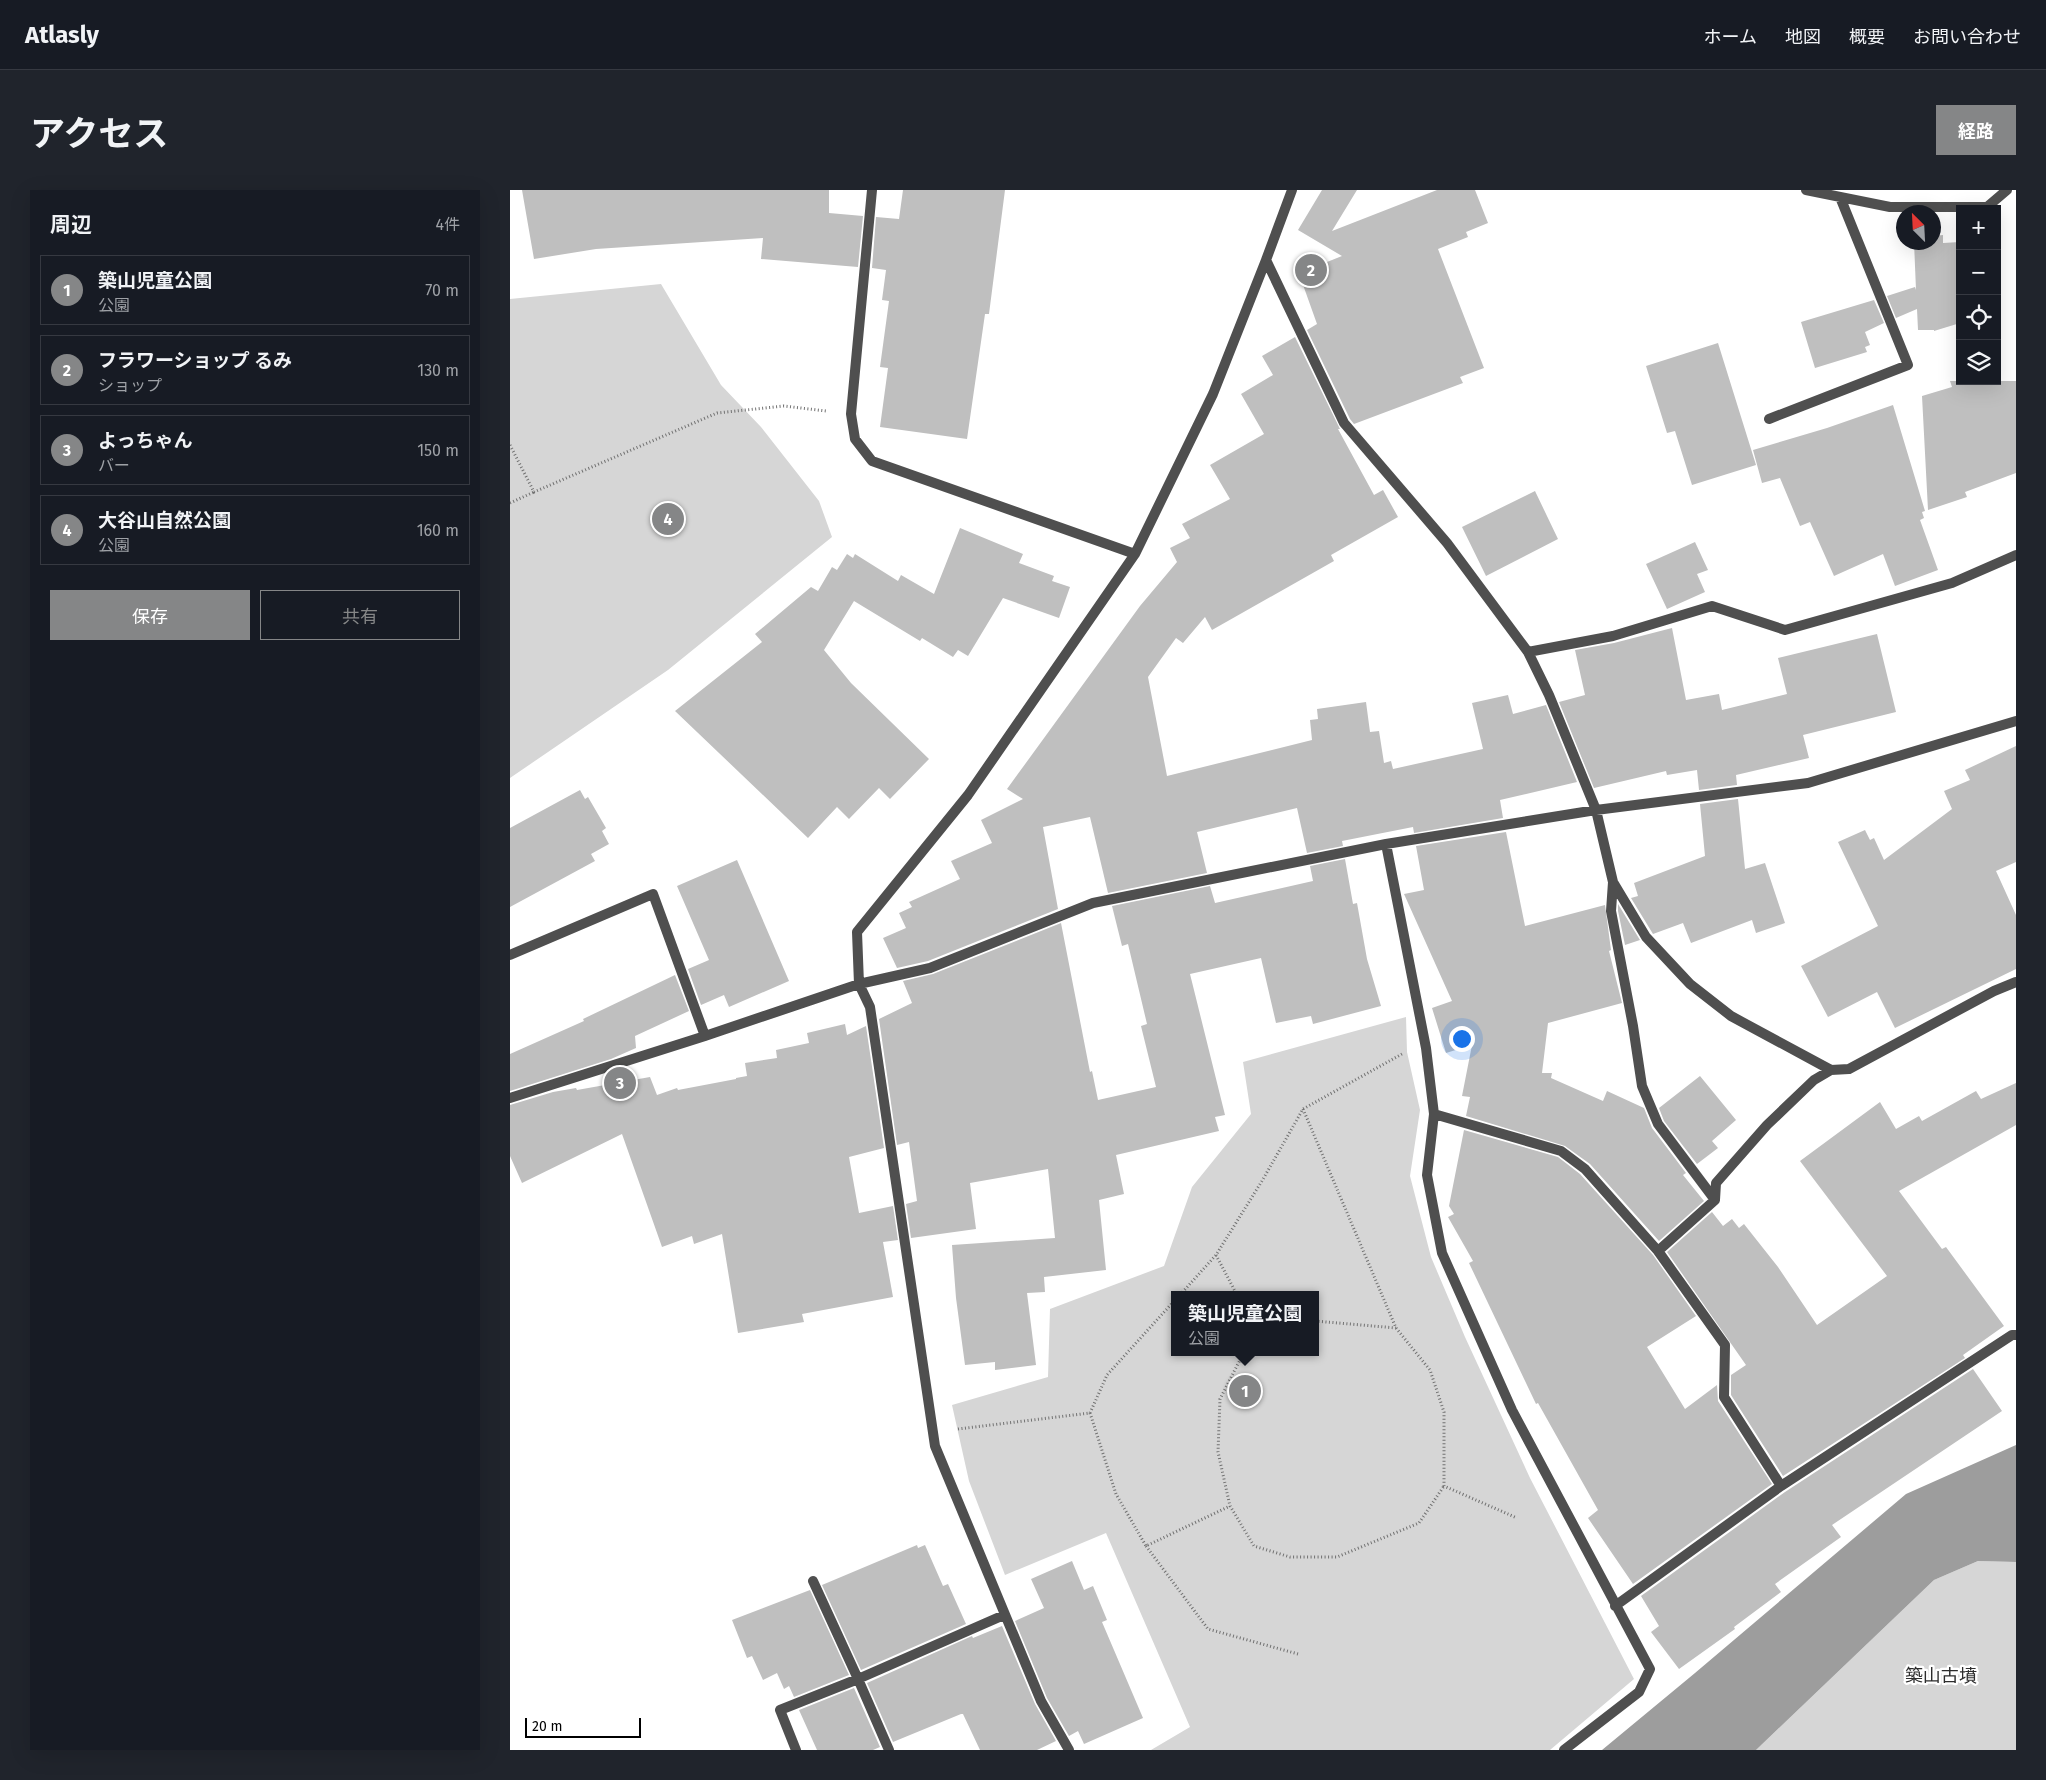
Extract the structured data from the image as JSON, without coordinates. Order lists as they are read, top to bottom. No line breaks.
{"parks":["築山古墳"],"scale_bar":"20 m","north":"top left","page":{"header":"Atlasly","nav":["ホーム","地図","概要","お問い合わせ"],"title":"アクセス","buttons":["経路",["保存","共有"]],"heading":["周辺","4件"],"map_buttons":["+","−"],"pins":["2","4","3","1"],"list":[{"mark":"1","name":"築山児童公園","note":"公園","value":"70 m"},{"mark":"2","name":"フラワーショップ るみ","note":"ショップ","value":"130 m"},{"mark":"3","name":"よっちゃん","note":"バー","value":"150 m"},{"mark":"4","name":"大谷山自然公園","note":"公園","value":"160 m"}],"popup":["築山児童公園","公園"],"scale":"20 m"}}
